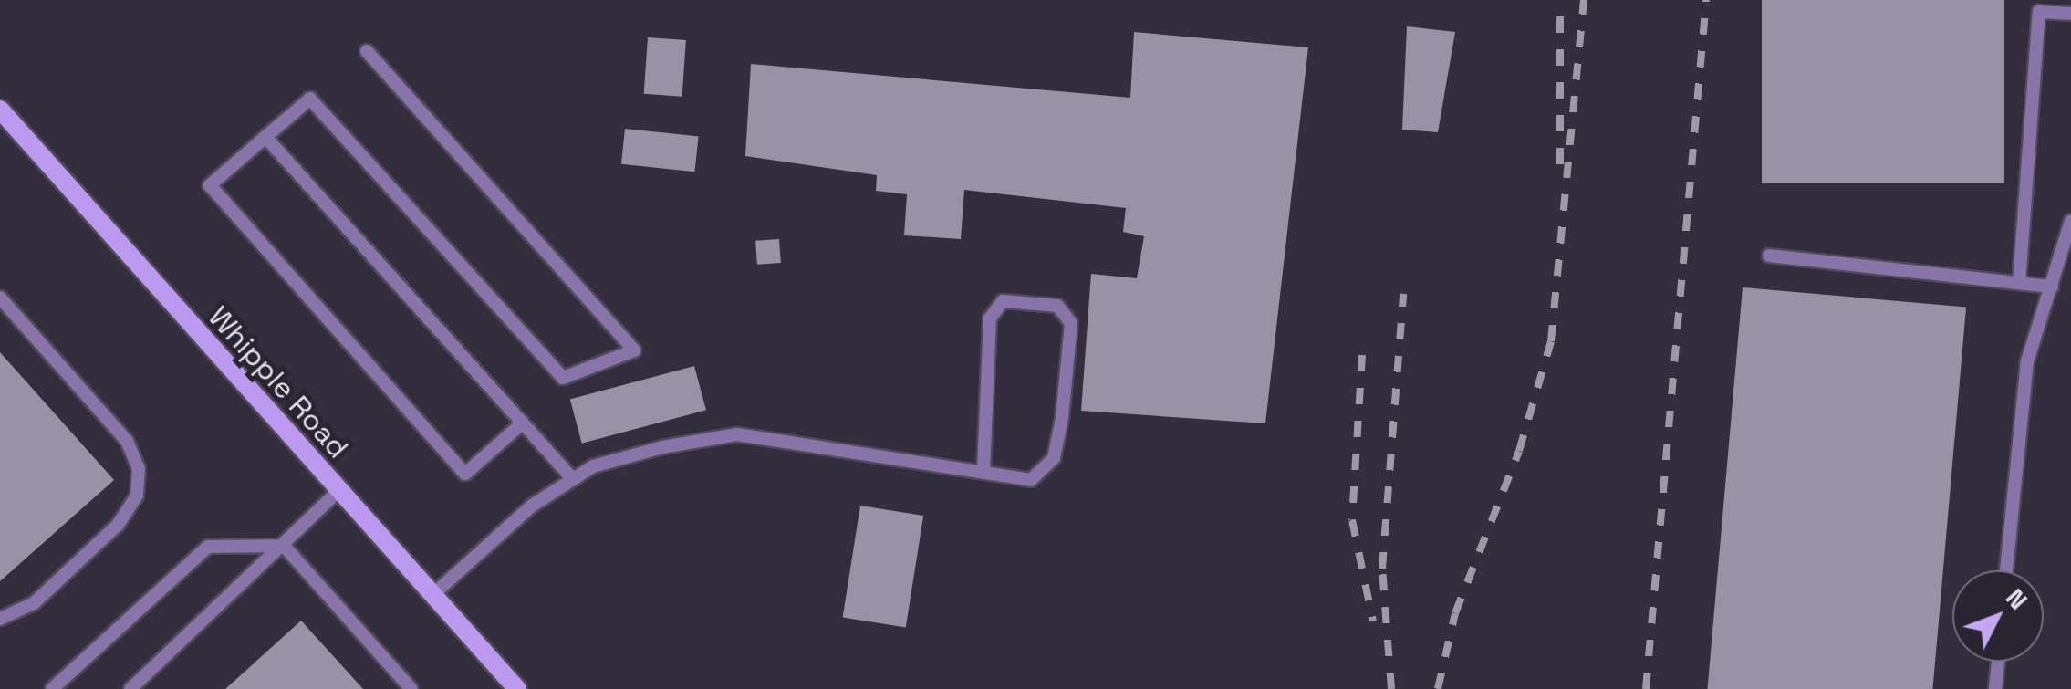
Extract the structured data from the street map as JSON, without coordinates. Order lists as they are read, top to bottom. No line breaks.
{"streets":{"main road":["Whipple Road"]},"north":"top right"}
